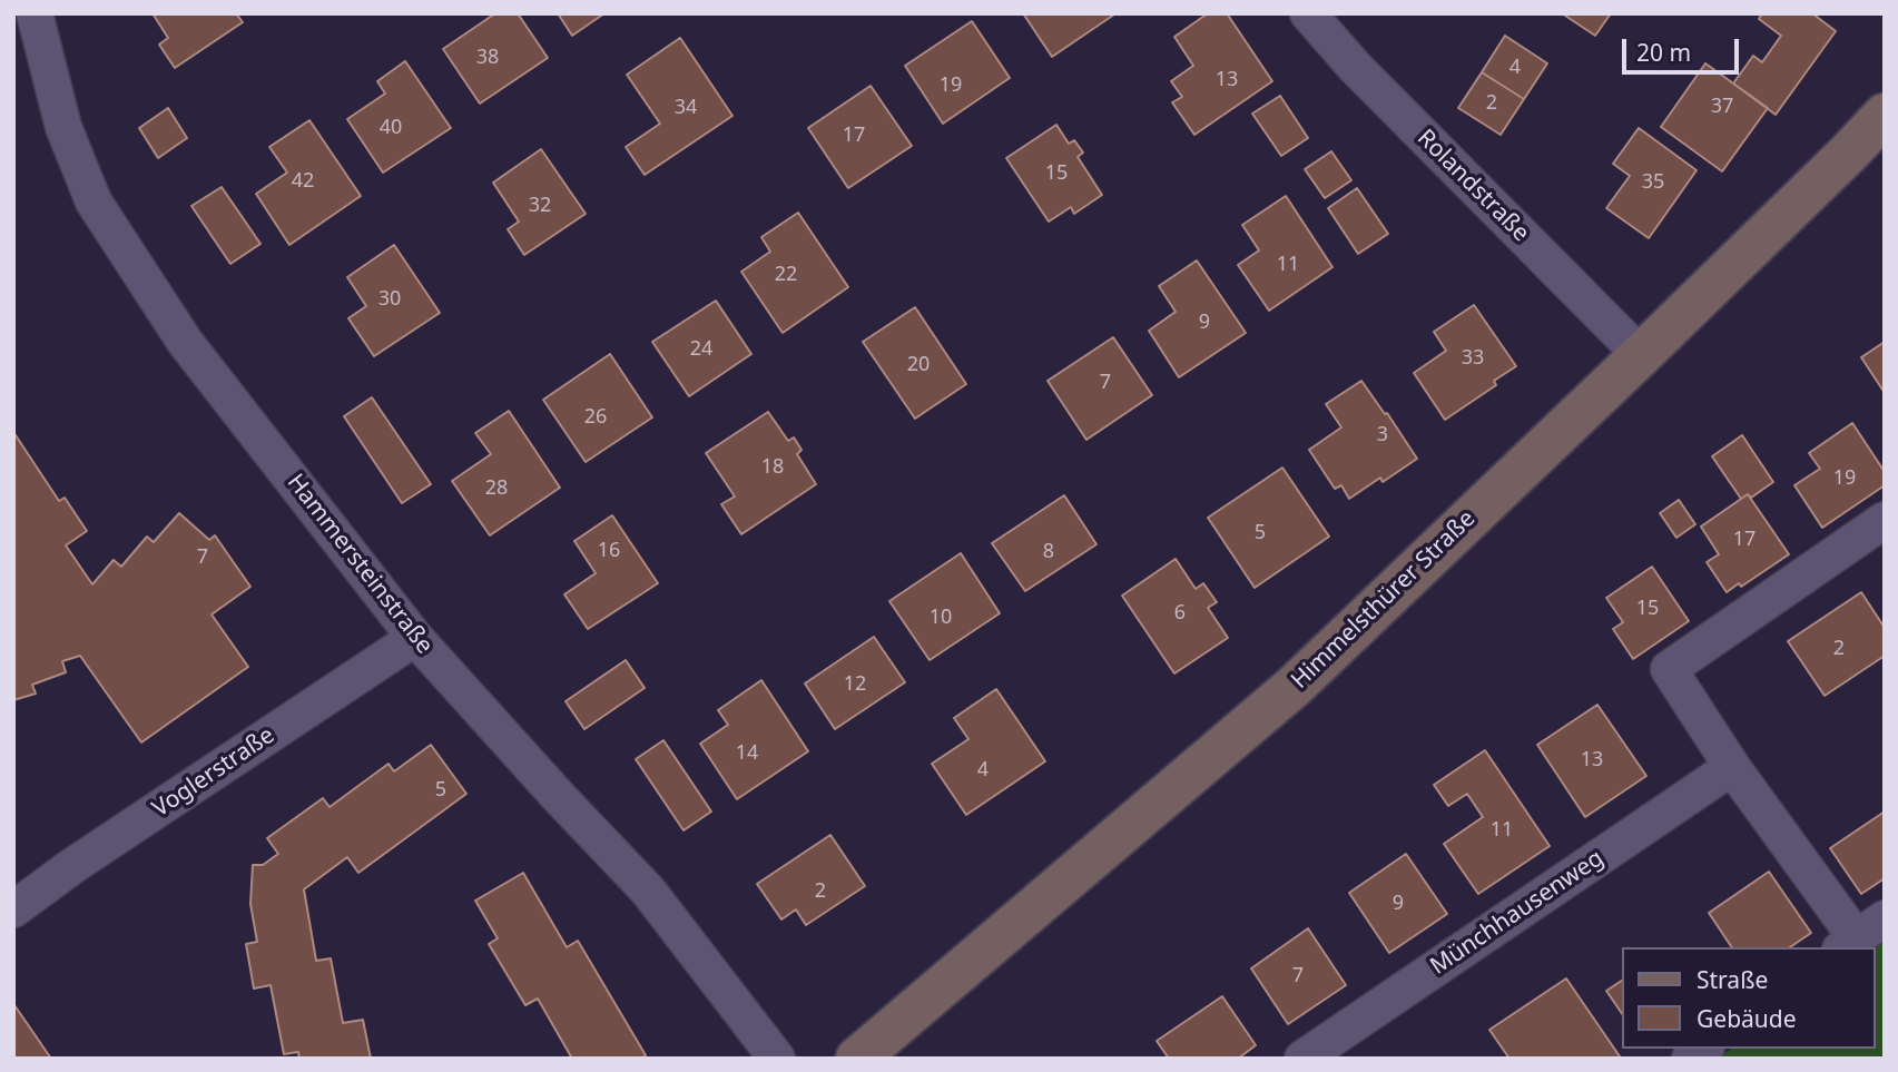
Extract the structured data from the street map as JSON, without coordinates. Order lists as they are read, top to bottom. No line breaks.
{"streets":{"street":["Rolandstraße","Hammersteinstraße","Himmelsthürer Straße","Voglerstraße","Münchhausenweg"]},"crossings":[["Rolandstraße","Himmelsthürer Straße"],["Hammersteinstraße","Voglerstraße"]],"house_numbers":["38","4","13","19","2","37","34","40","17","15","42","35","32","11","22","30","9","24","33","20","7","26","3","18","19","28","5","17","16","8","7","15","6","10","2","12","14","13","4","5","11","2","9","7"],"legend":["Straße","Gebäude"],"scale_bar":"20 m"}
